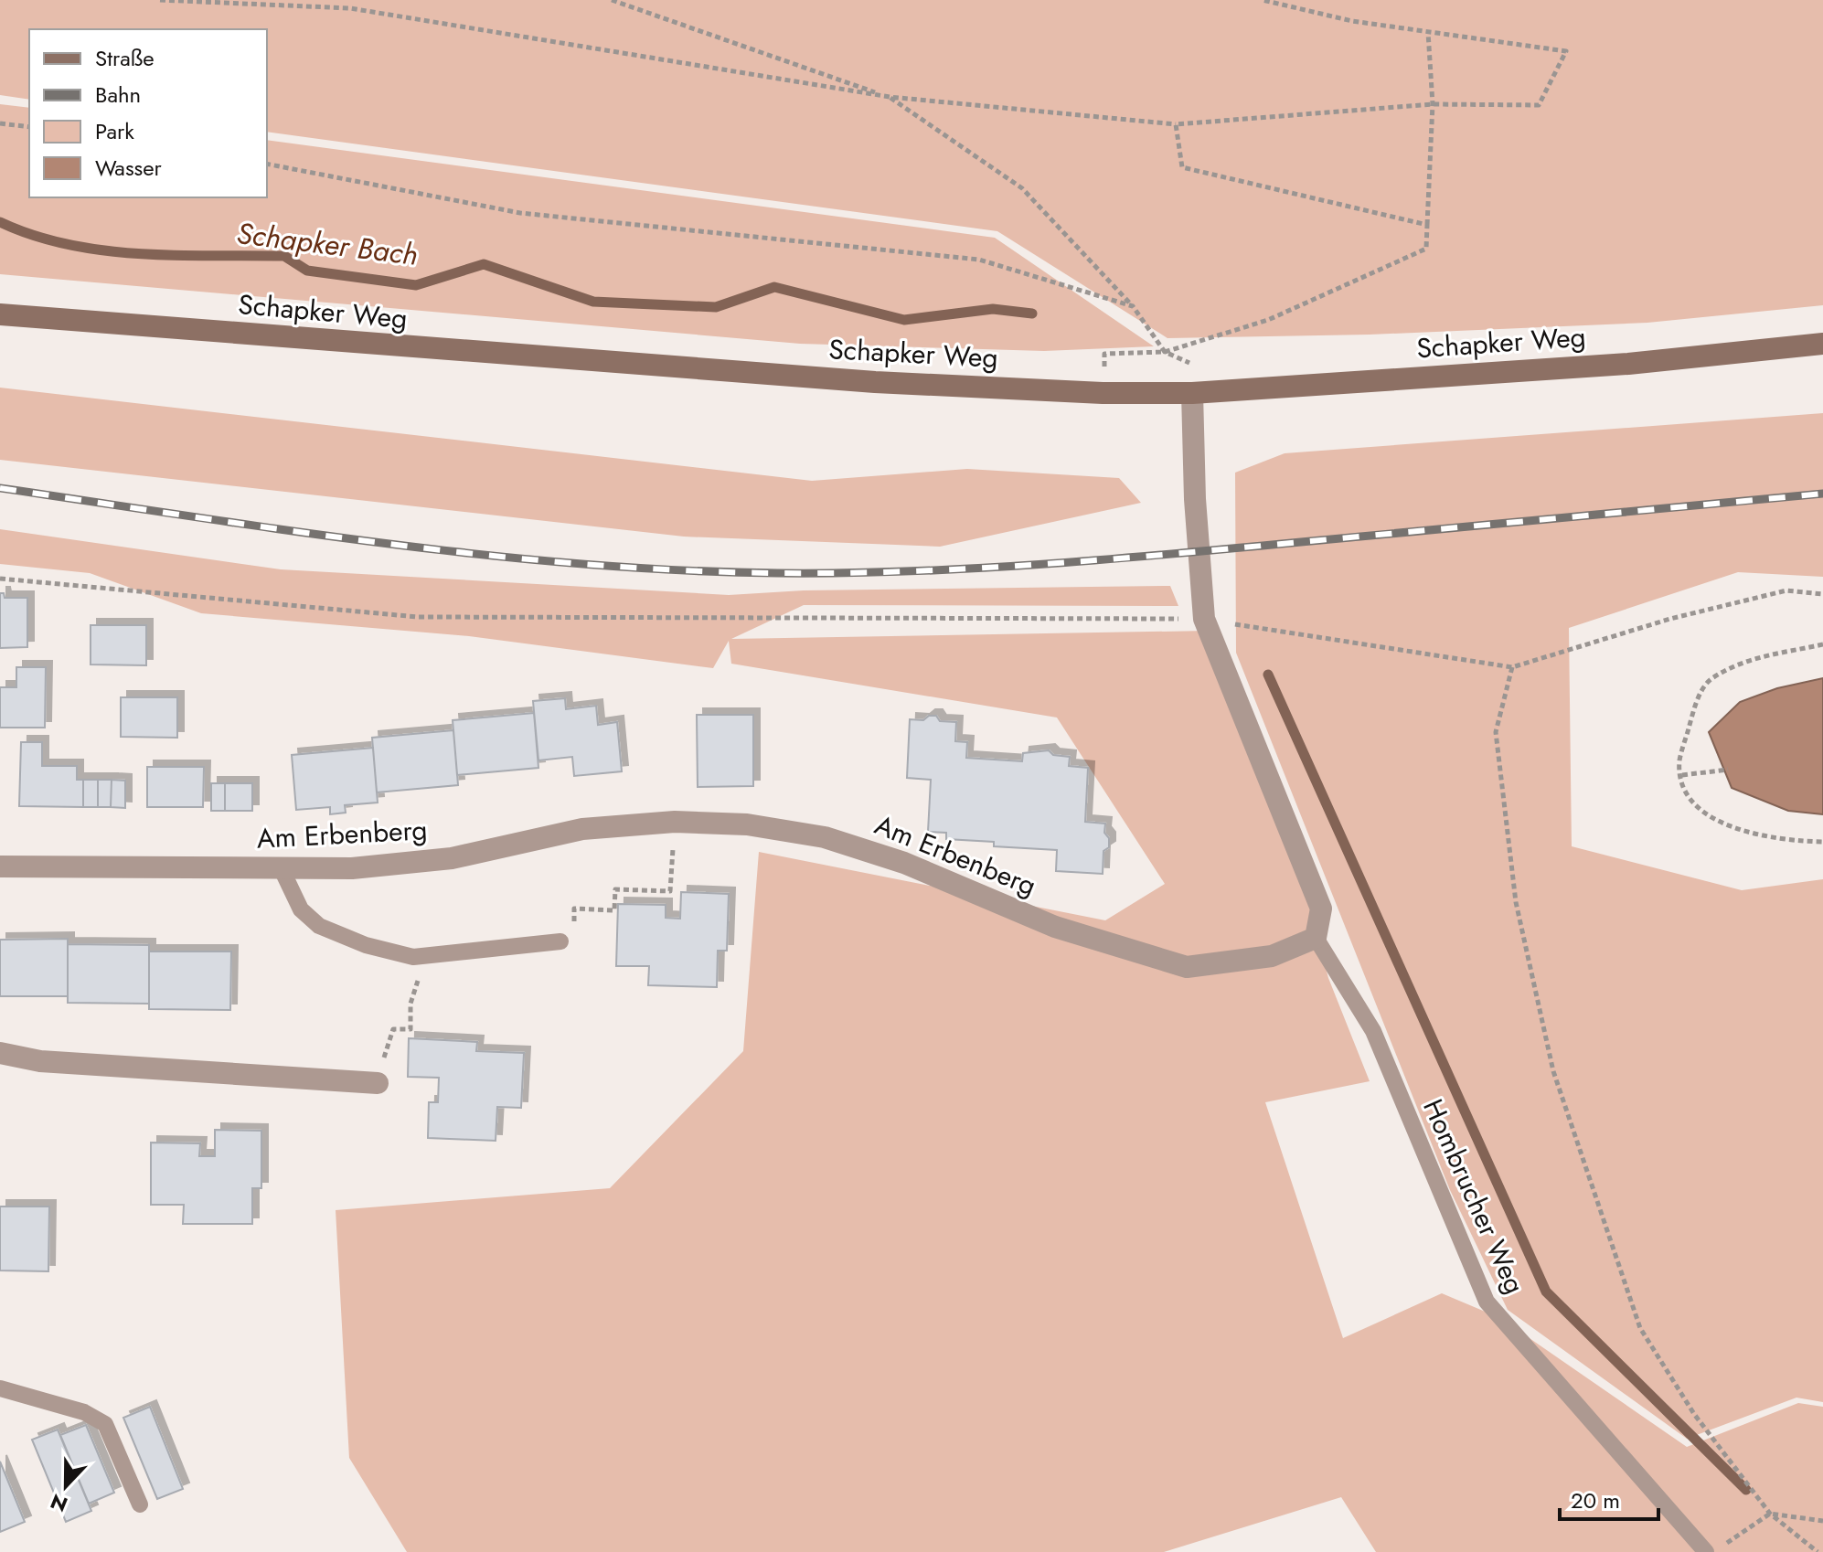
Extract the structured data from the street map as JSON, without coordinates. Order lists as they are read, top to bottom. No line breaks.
{"streets":{"street":["Schapker Weg","Am Erbenberg"],"lane":["Hombrucher Weg"]},"crossings":[["Am Erbenberg","Hombrucher Weg"]],"water":["Schapker Bach"],"legend":["Straße","Bahn","Park","Wasser"],"scale_bar":"20 m","north":"bottom"}
